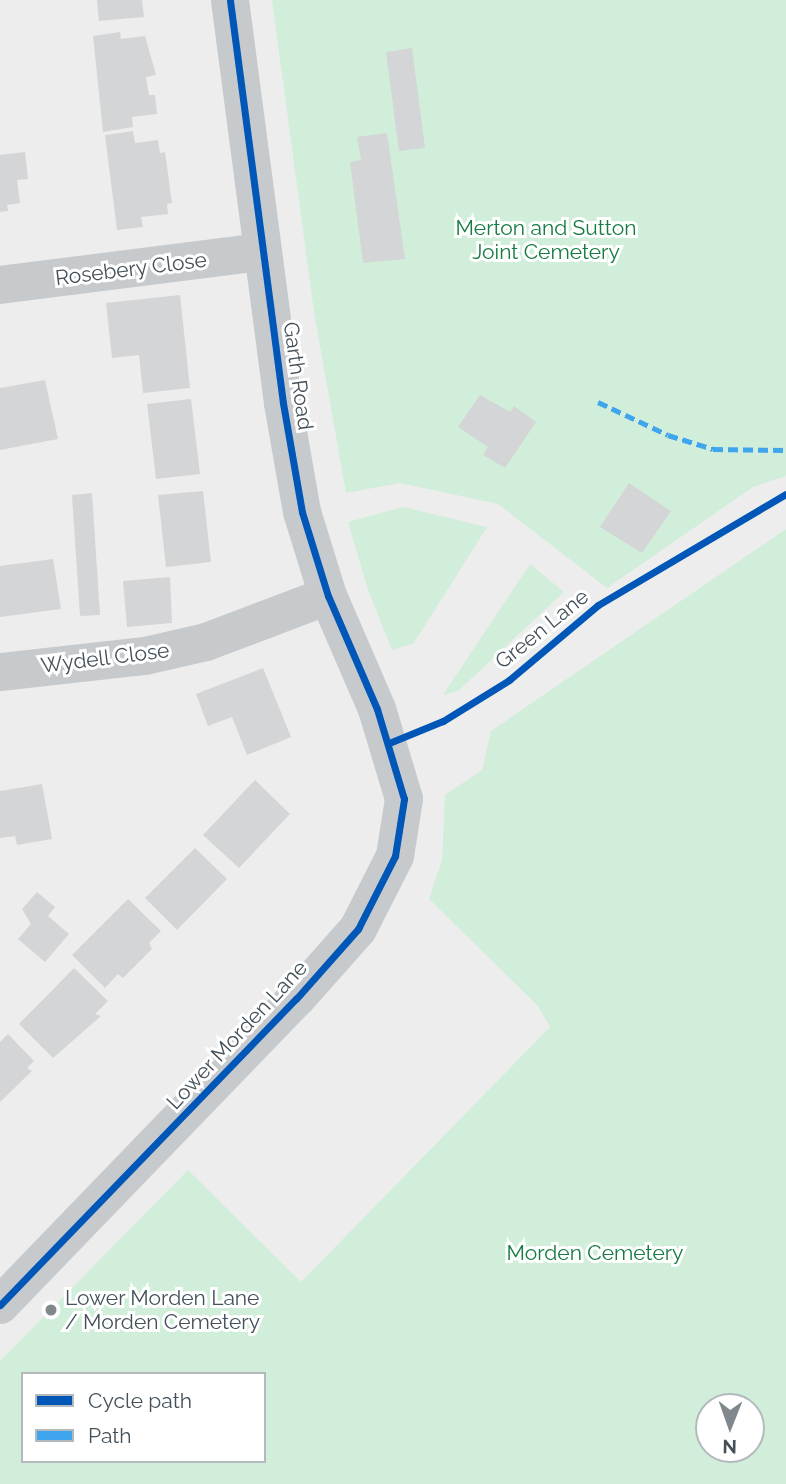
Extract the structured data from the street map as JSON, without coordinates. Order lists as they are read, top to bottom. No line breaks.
{"streets":{"street":["Rosebery Close","Garth Road","Wydell Close","Lower Morden Lane"],"cycle path":["Green Lane"]},"crossings":[["Rosebery Close","Garth Road"],["Garth Road","Wydell Close"],["Garth Road","Lower Morden Lane"]],"parks":["Merton and Sutton Joint Cemetery","Morden Cemetery"],"places":["Lower Morden Lane / Morden Cemetery"],"legend":["Cycle path","Path"],"north":"bottom"}
